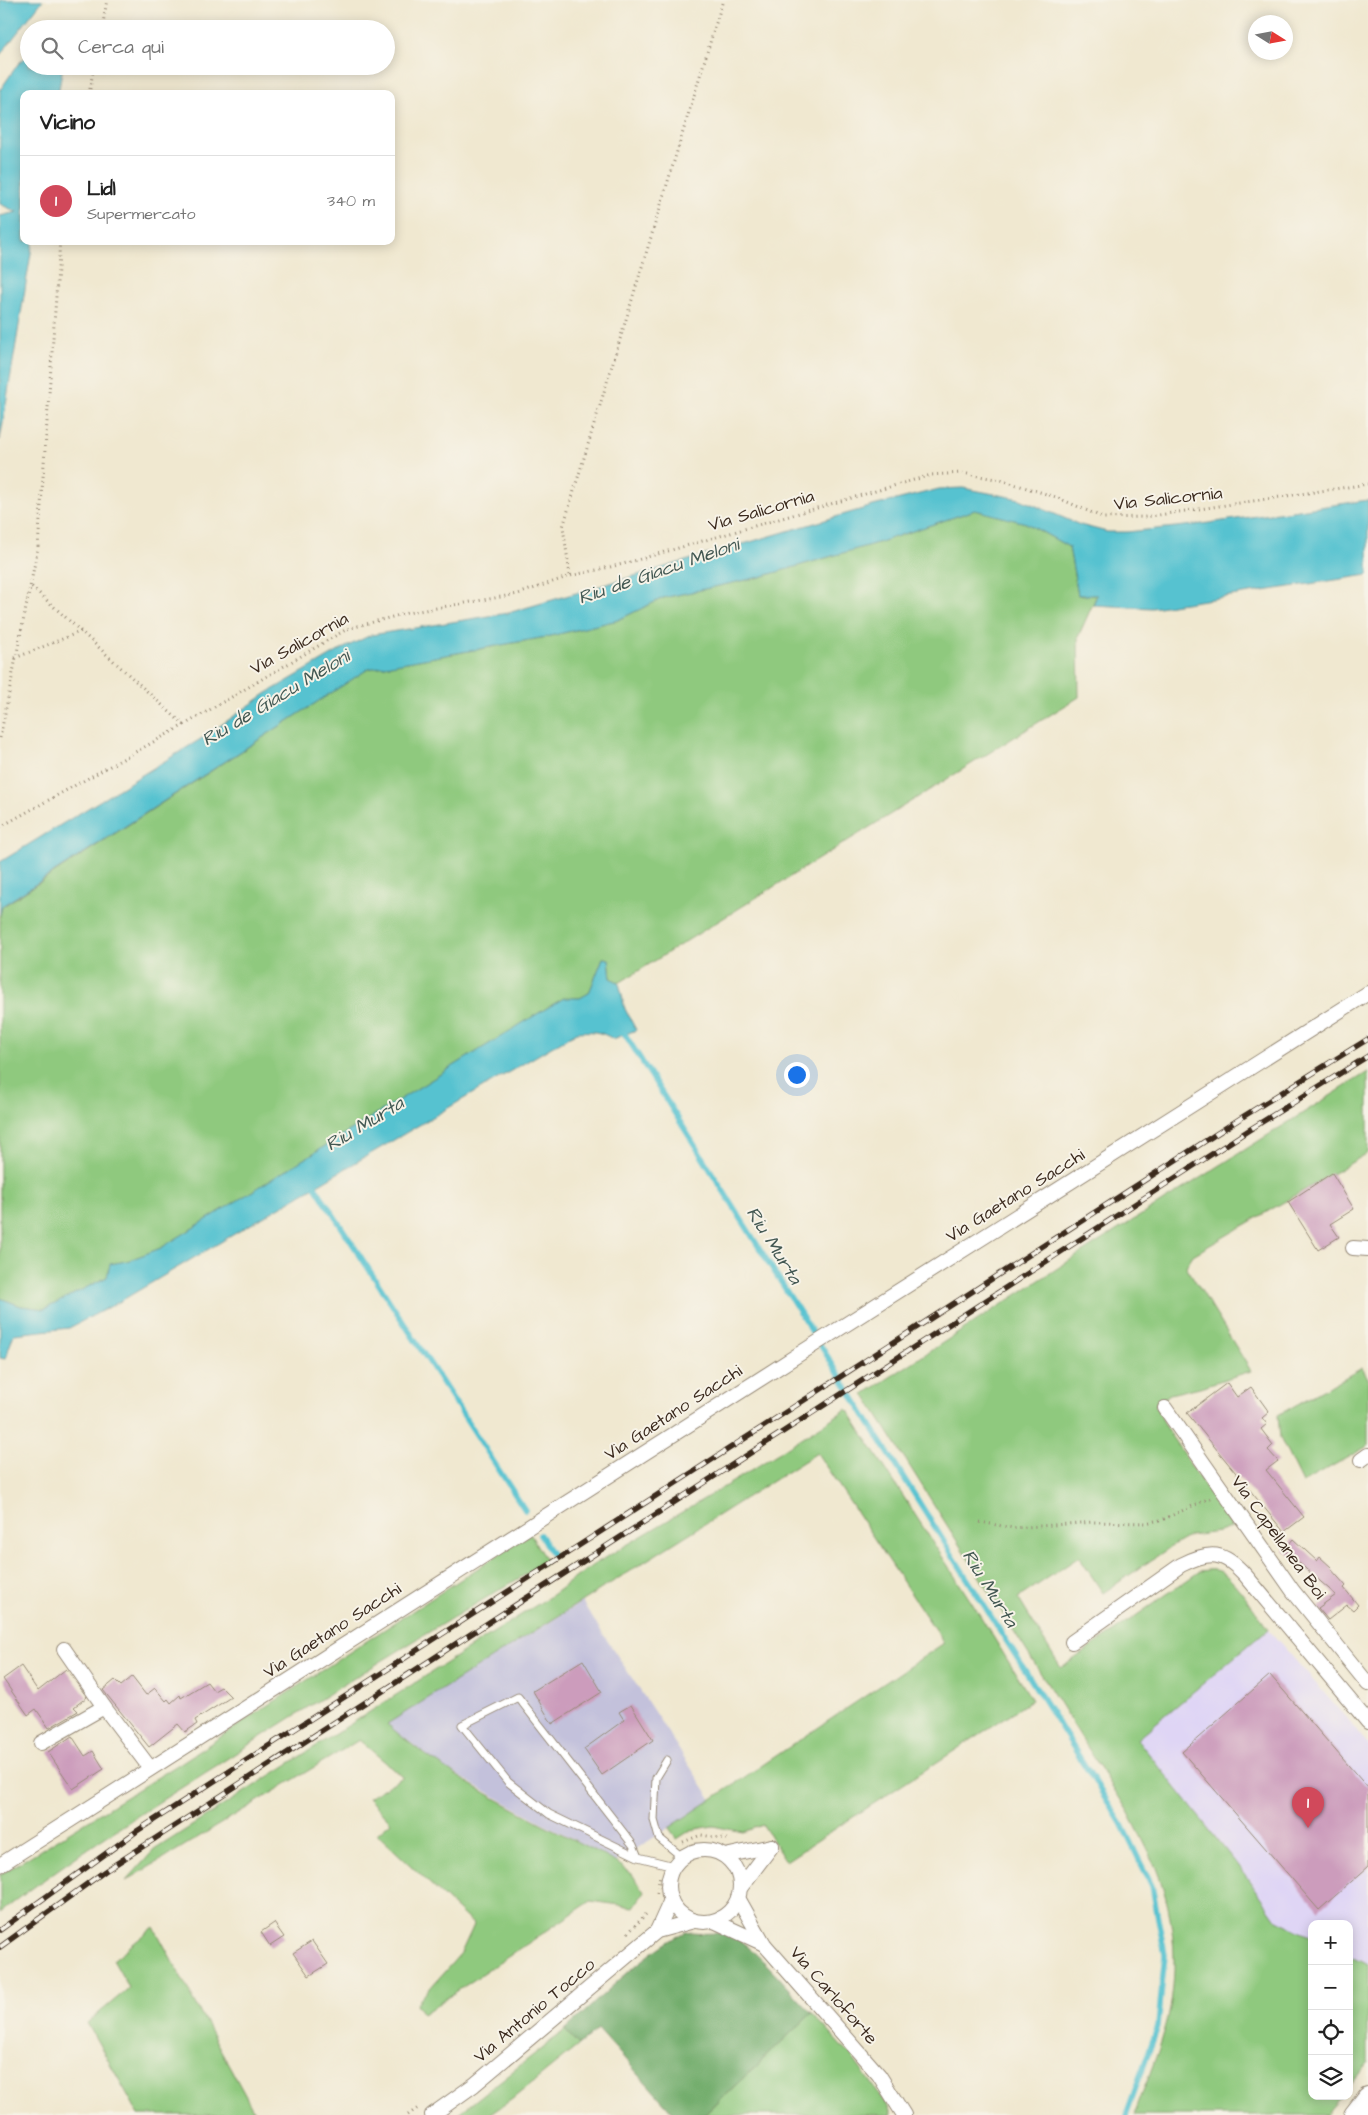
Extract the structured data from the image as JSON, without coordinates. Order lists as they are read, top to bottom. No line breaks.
{"streets":{"street":["Via Gaetano Sacchi","Via Capellanea Boi","Via Carloforte","Via Antonio Tocco"],"path":["Via Salicornia"]},"crossings":[["Via Carloforte","Via Antonio Tocco"]],"water":["Riu de Giacu Meloni","Riu Murta"],"north":"right","page":{"search":"Cerca qui","heading":"Vicino","list":[{"mark":"1","name":"Lidl","note":"Supermercato","value":"340 m"}],"pins":"1","map_buttons":["+","−"]}}
